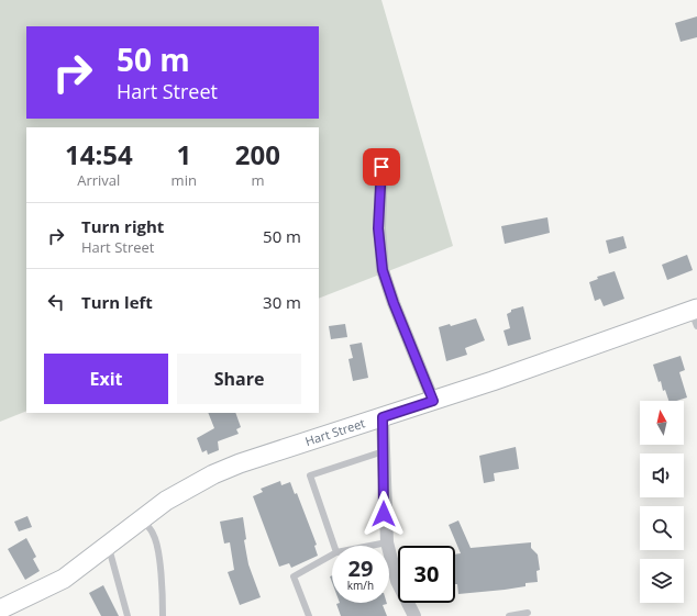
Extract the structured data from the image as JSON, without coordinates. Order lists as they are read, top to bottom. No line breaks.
{"streets":{"main road":["Hart Street"]},"north":"top","page":{"turn":["50 m","Hart Street"],"eta":["14:54","Arrival","1","min","200","m"],"list":[{"name":"Turn right","note":"Hart Street","value":"50 m"},{"name":"Turn left","value":"30 m"}],"buttons":["Exit","Share"],"speed":"29 km/h","limit":"30"}}
